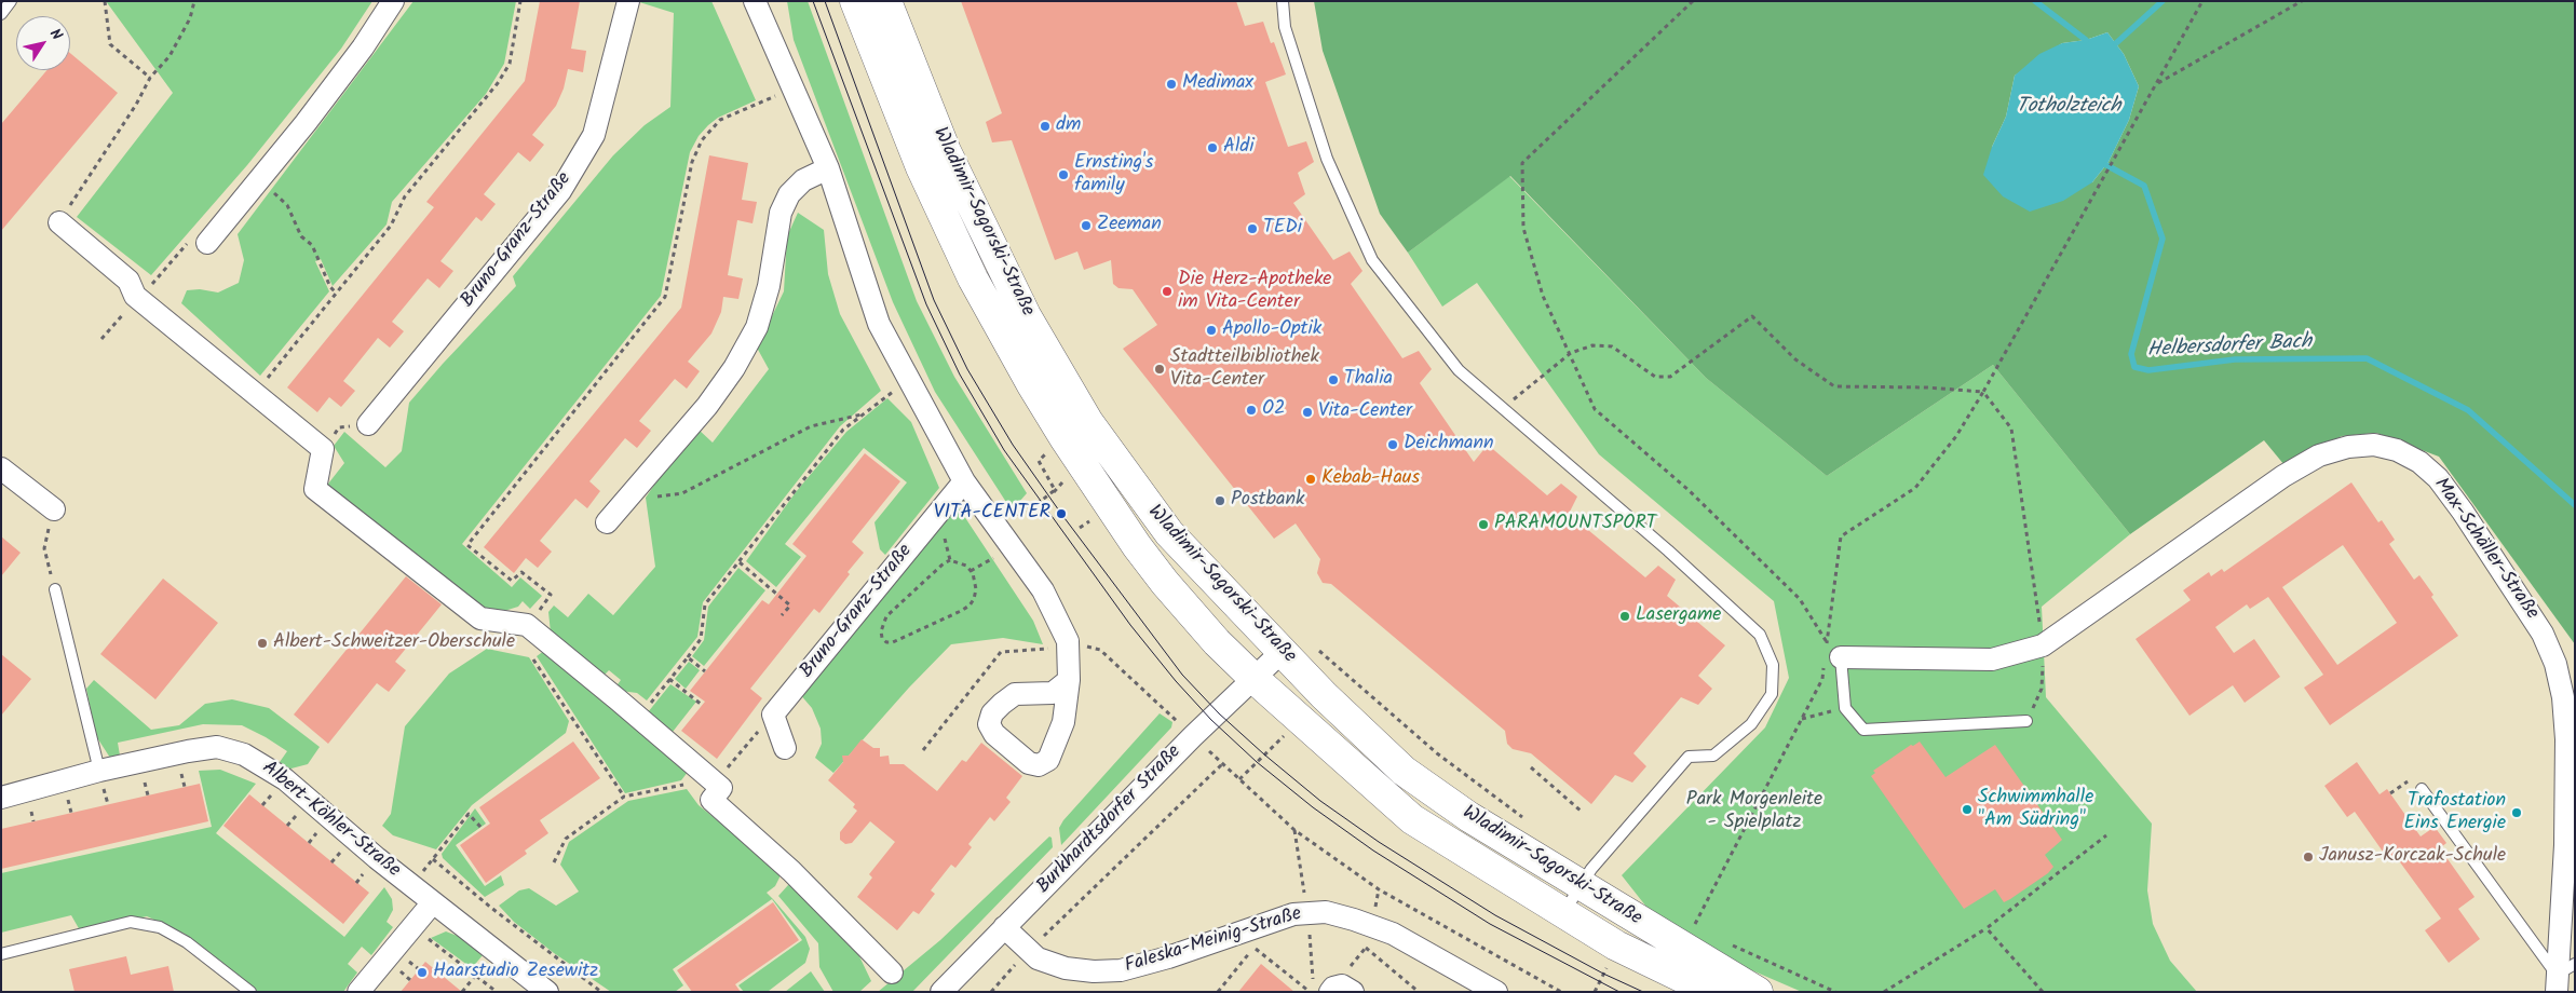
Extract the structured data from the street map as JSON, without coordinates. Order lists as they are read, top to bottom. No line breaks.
{"streets":{"main road":["Wladimir-Sagorski-Straße"],"street":["Bruno-Granz-Straße","Max-Schäller-Straße","Albert-Köhler-Straße","Burkhardtsdorfer Straße","Faleska-Meinig-Straße"]},"crossings":[["Wladimir-Sagorski-Straße","Burkhardtsdorfer Straße"],["Burkhardtsdorfer Straße","Faleska-Meinig-Straße"]],"water":["Totholzteich","Helbersdorfer Bach"],"parks":["Park Morgenleite - Spielplatz"],"places":["Medimax","dm","Aldi","Ernsting's family","Zeeman","TEDi","Die Herz-Apotheke im Vita-Center","Apollo-Optik","Stadtteilbibliothek Vita-Center","Thalia","O2","Vita-Center","Deichmann","Kebab-Haus","Postbank","VITA-CENTER","PARAMOUNTSPORT","Lasergame","Albert-Schweitzer-Oberschule","Schwimmhalle \"Am Südring\"","Trafostation Eins Energie","Janusz-Korczak-Schule","Haarstudio Zesewitz"],"north":"top right"}
